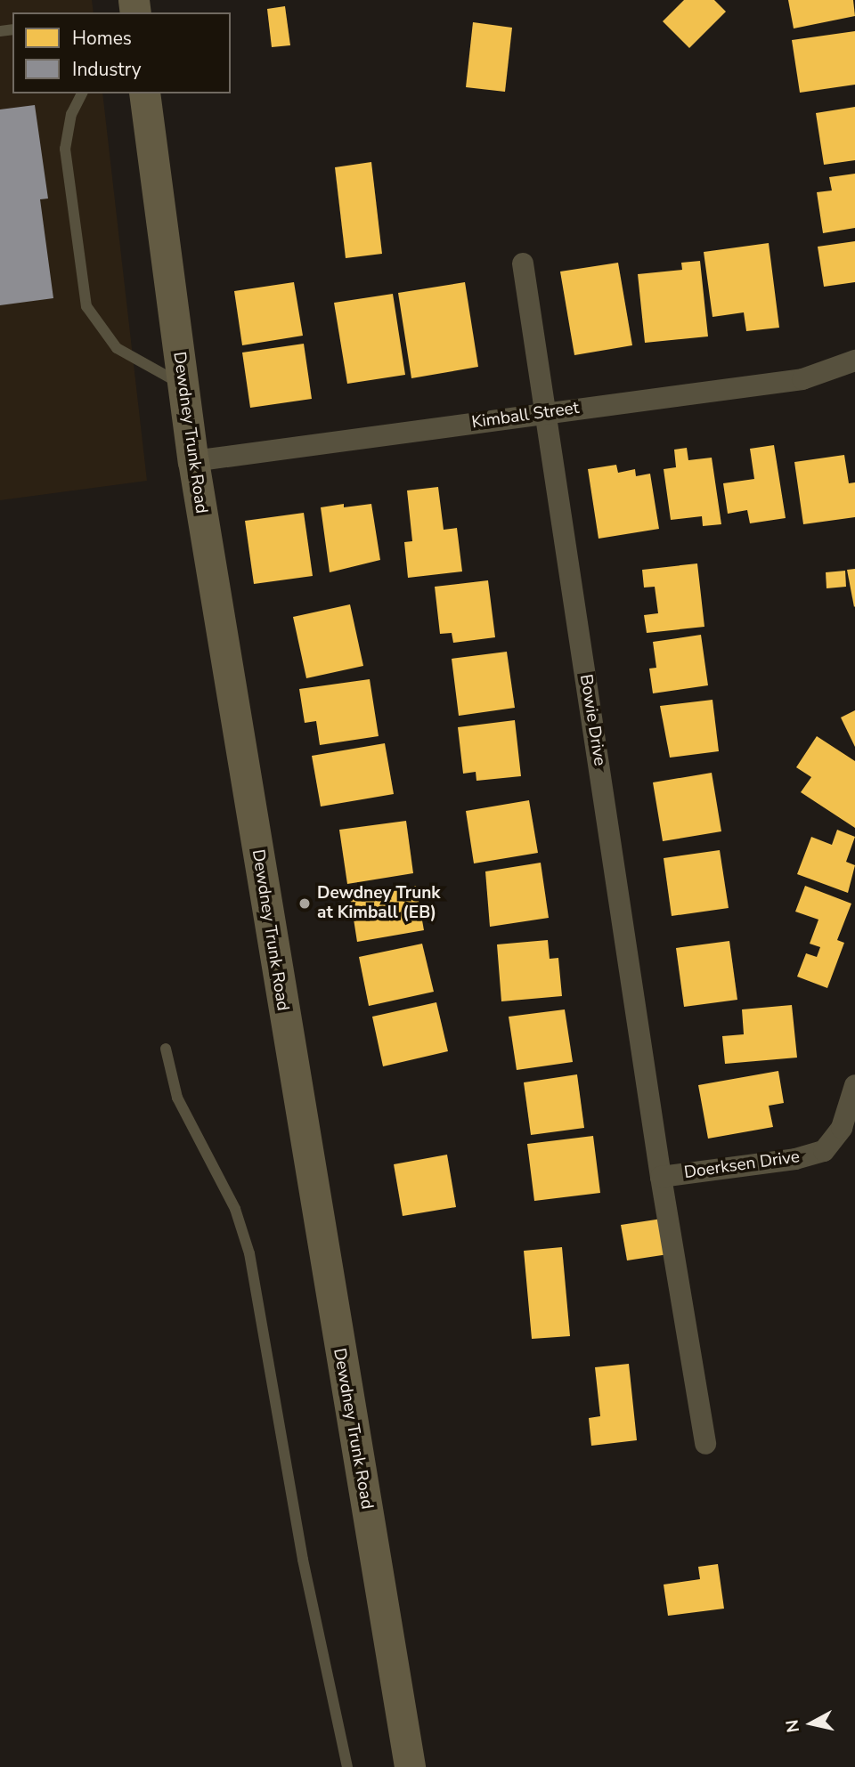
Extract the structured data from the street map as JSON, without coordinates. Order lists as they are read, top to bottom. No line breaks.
{"streets":{"main road":["Dewdney Trunk Road"],"street":["Kimball Street","Bowie Drive","Doerksen Drive"]},"crossings":[["Kimball Street","Dewdney Trunk Road"],["Kimball Street","Bowie Drive"],["Bowie Drive","Doerksen Drive"]],"places":["Dewdney Trunk at Kimball (EB)"],"legend":["Homes","Industry"],"north":"left"}
